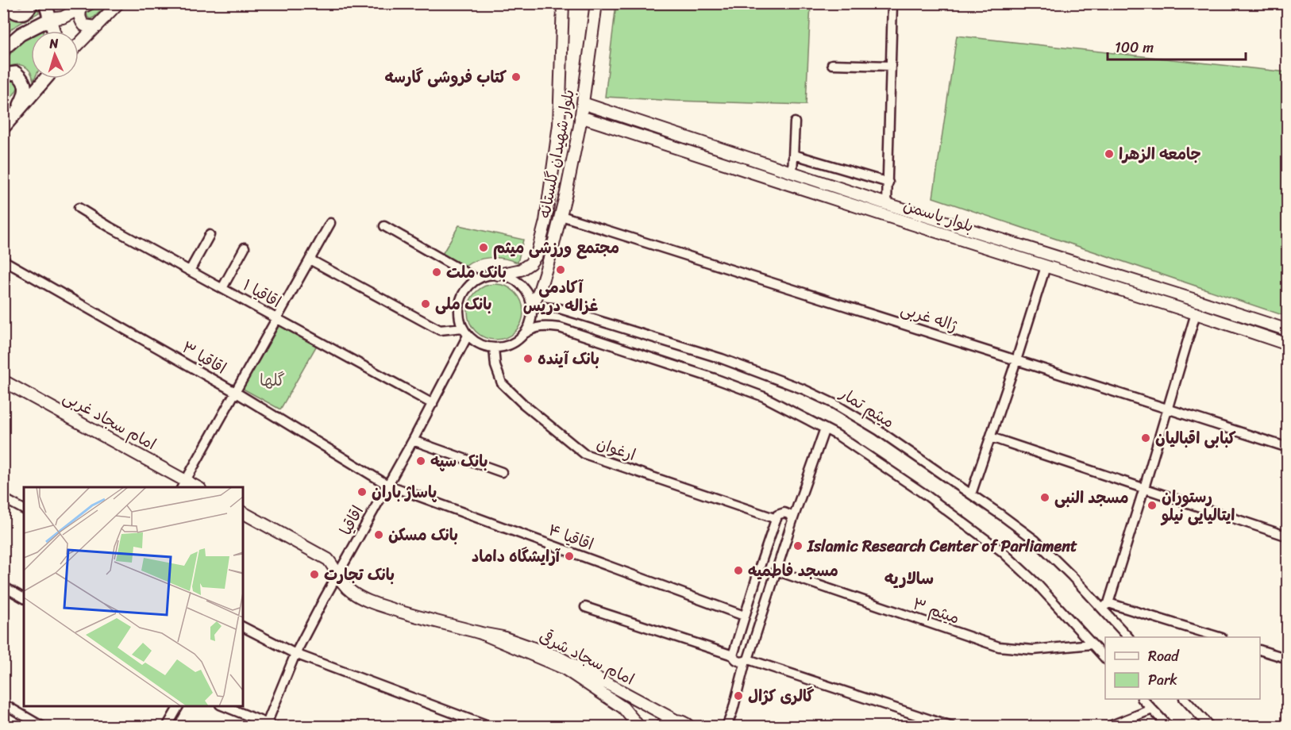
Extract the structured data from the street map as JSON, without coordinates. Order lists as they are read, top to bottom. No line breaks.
{"streets":{"street":["بلوار شهیدان گلستانه","بلوار یاسمن","اقاقیا ۱","ژاله غربی","اقاقیا ۳","میثم تمار","امام سجاد غربی","ارغوان","اقاقیا","اقاقیا ۴","میثم ۳","امام سجاد شرقی"]},"crossings":[["بلوار شهیدان گلستانه","بلوار یاسمن"],["بلوار شهیدان گلستانه","ژاله غربی"],["بلوار شهیدان گلستانه","میثم تمار"],["بلوار شهیدان گلستانه","ارغوان"],["بلوار شهیدان گلستانه","اقاقیا"],["اقاقیا ۱","اقاقیا"],["اقاقیا ۳","اقاقیا"],["اقاقیا ۳","اقاقیا ۴"],["میثم تمار","ارغوان"],["میثم تمار","اقاقیا"],["ارغوان","اقاقیا"],["اقاقیا","اقاقیا ۴"],["اقاقیا","امام سجاد شرقی"]],"districts":["سالاریه"],"parks":["گلها"],"places":["کتاب فروشی گارسه","جامعه الزهرا","مجتمع ورزشی میثم","آکادمی غزاله دریس","بانک ملت","بانک ملی","بانک آینده","کبابی اقبالیان","بانک سپه","پاساژ باران","مسجد النبی","رستوران ایتالیایی نیلو","بانک مسکن","Islamic Research Center of Parliament","آرایشگاه داماد","مسجد فاطمیه","بانک تجارت","گالری کژال"],"legend":["Road","Park"],"scale_bar":"100 m","north":"top"}
